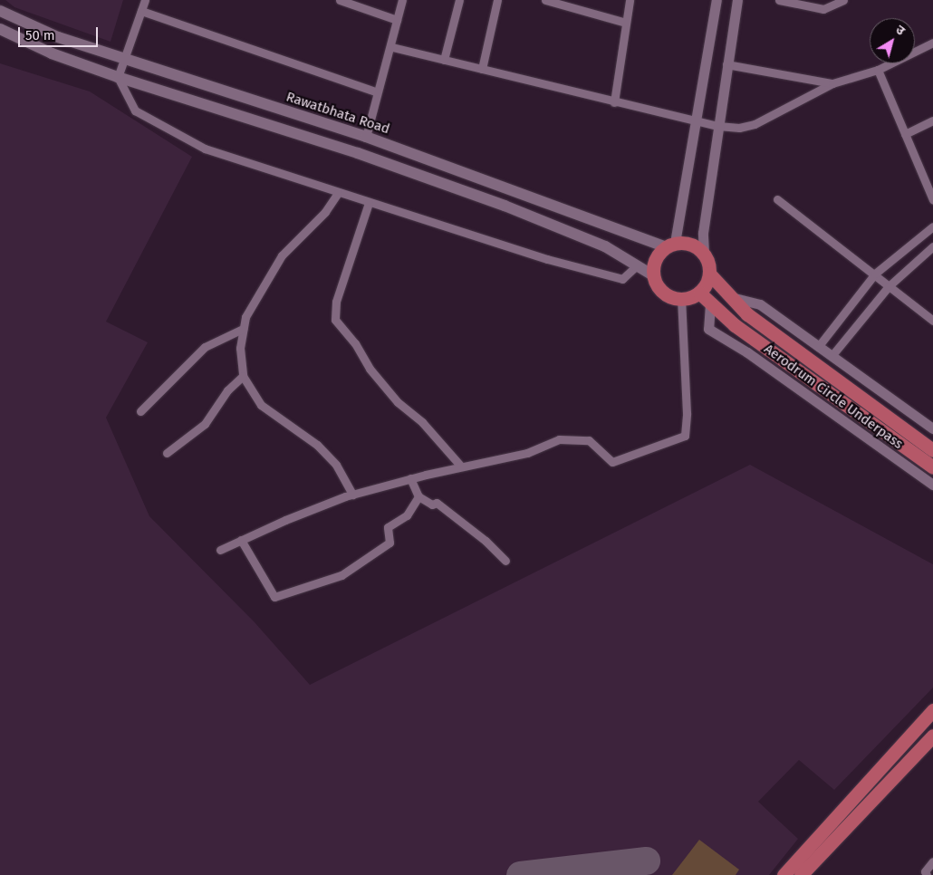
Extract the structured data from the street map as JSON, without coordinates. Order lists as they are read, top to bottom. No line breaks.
{"streets":{"main road":["Rawatbhata Road","Aerodrum Circle Underpass"]},"crossings":[["Rawatbhata Road","Aerodrum Circle Underpass"]],"scale_bar":"50 m","north":"top right"}
